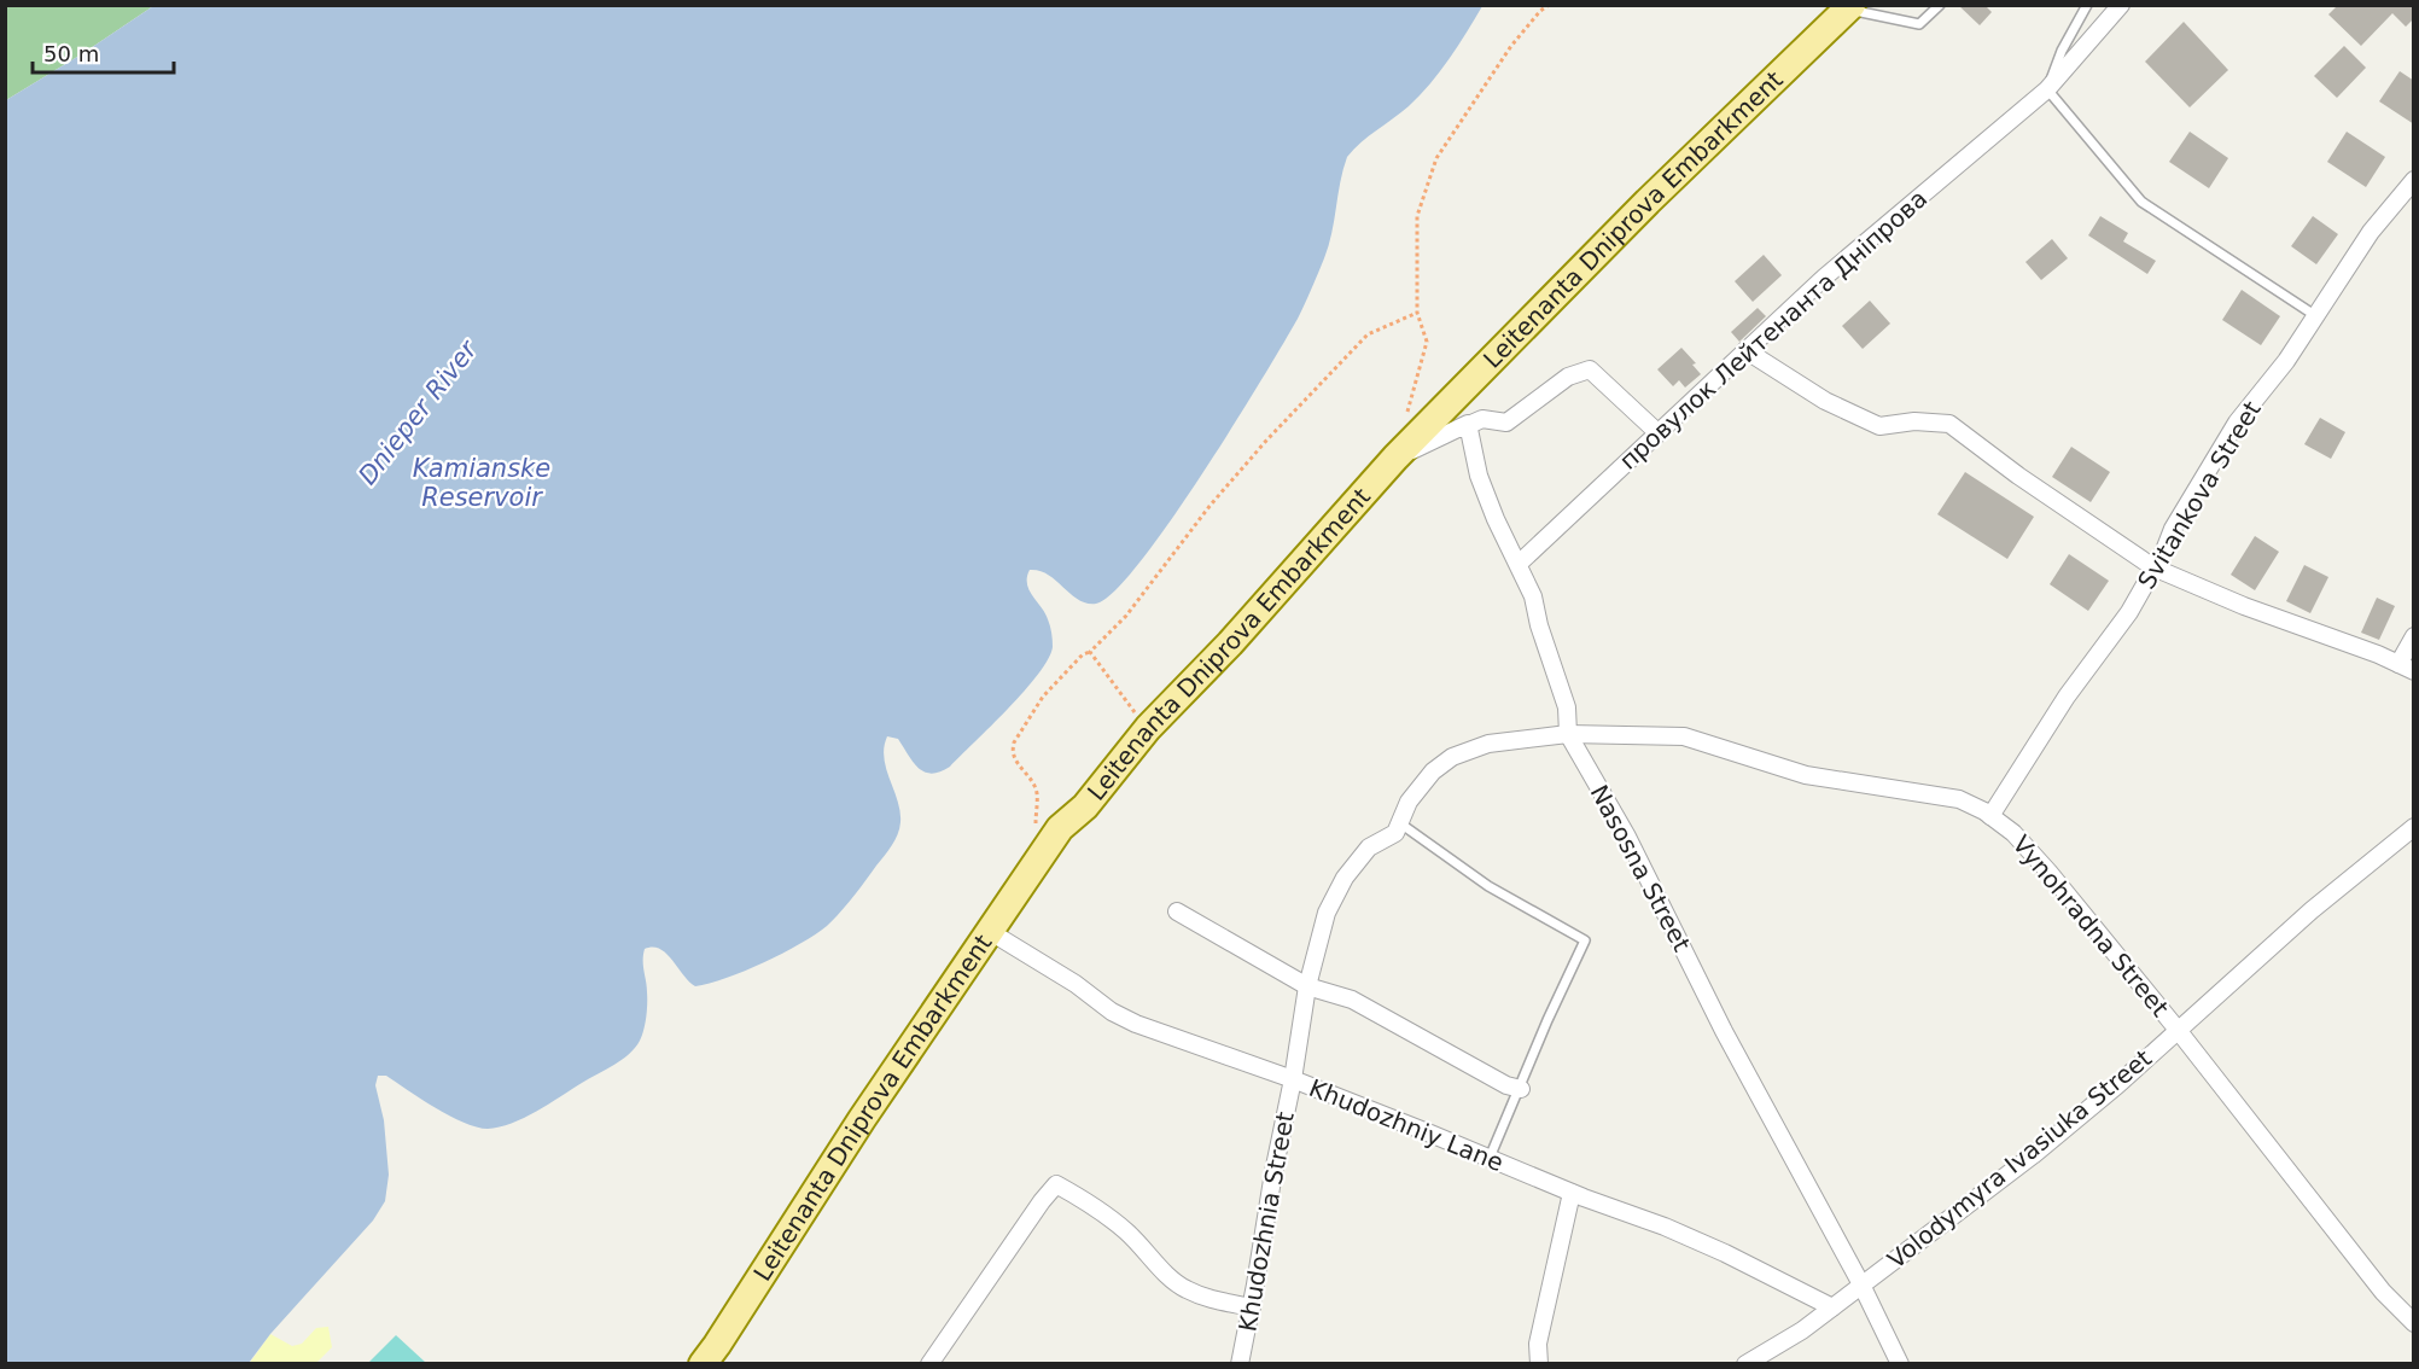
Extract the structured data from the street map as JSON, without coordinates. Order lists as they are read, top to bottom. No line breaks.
{"streets":{"main road":["Leitenanta Dniprova Embarkment"],"street":["провулок Лейтенанта Дніпрова","Svitankova Street","Nasosna Street","Vynohradna Street","Khudozhniy Lane","Volodymyra Ivasiuka Street","Khudozhnia Street"]},"crossings":[["Leitenanta Dniprova Embarkment","Nasosna Street"],["Leitenanta Dniprova Embarkment","Khudozhniy Lane"],["провулок Лейтенанта Дніпрова","Nasosna Street"],["Svitankova Street","Vynohradna Street"],["Nasosna Street","Vynohradna Street"],["Nasosna Street","Volodymyra Ivasiuka Street"],["Vynohradna Street","Khudozhniy Lane"],["Vynohradna Street","Volodymyra Ivasiuka Street"],["Vynohradna Street","Khudozhnia Street"],["Khudozhniy Lane","Volodymyra Ivasiuka Street"],["Khudozhniy Lane","Khudozhnia Street"]],"water":["Dnieper River","Kamianske Reservoir"],"scale_bar":"50 m"}
